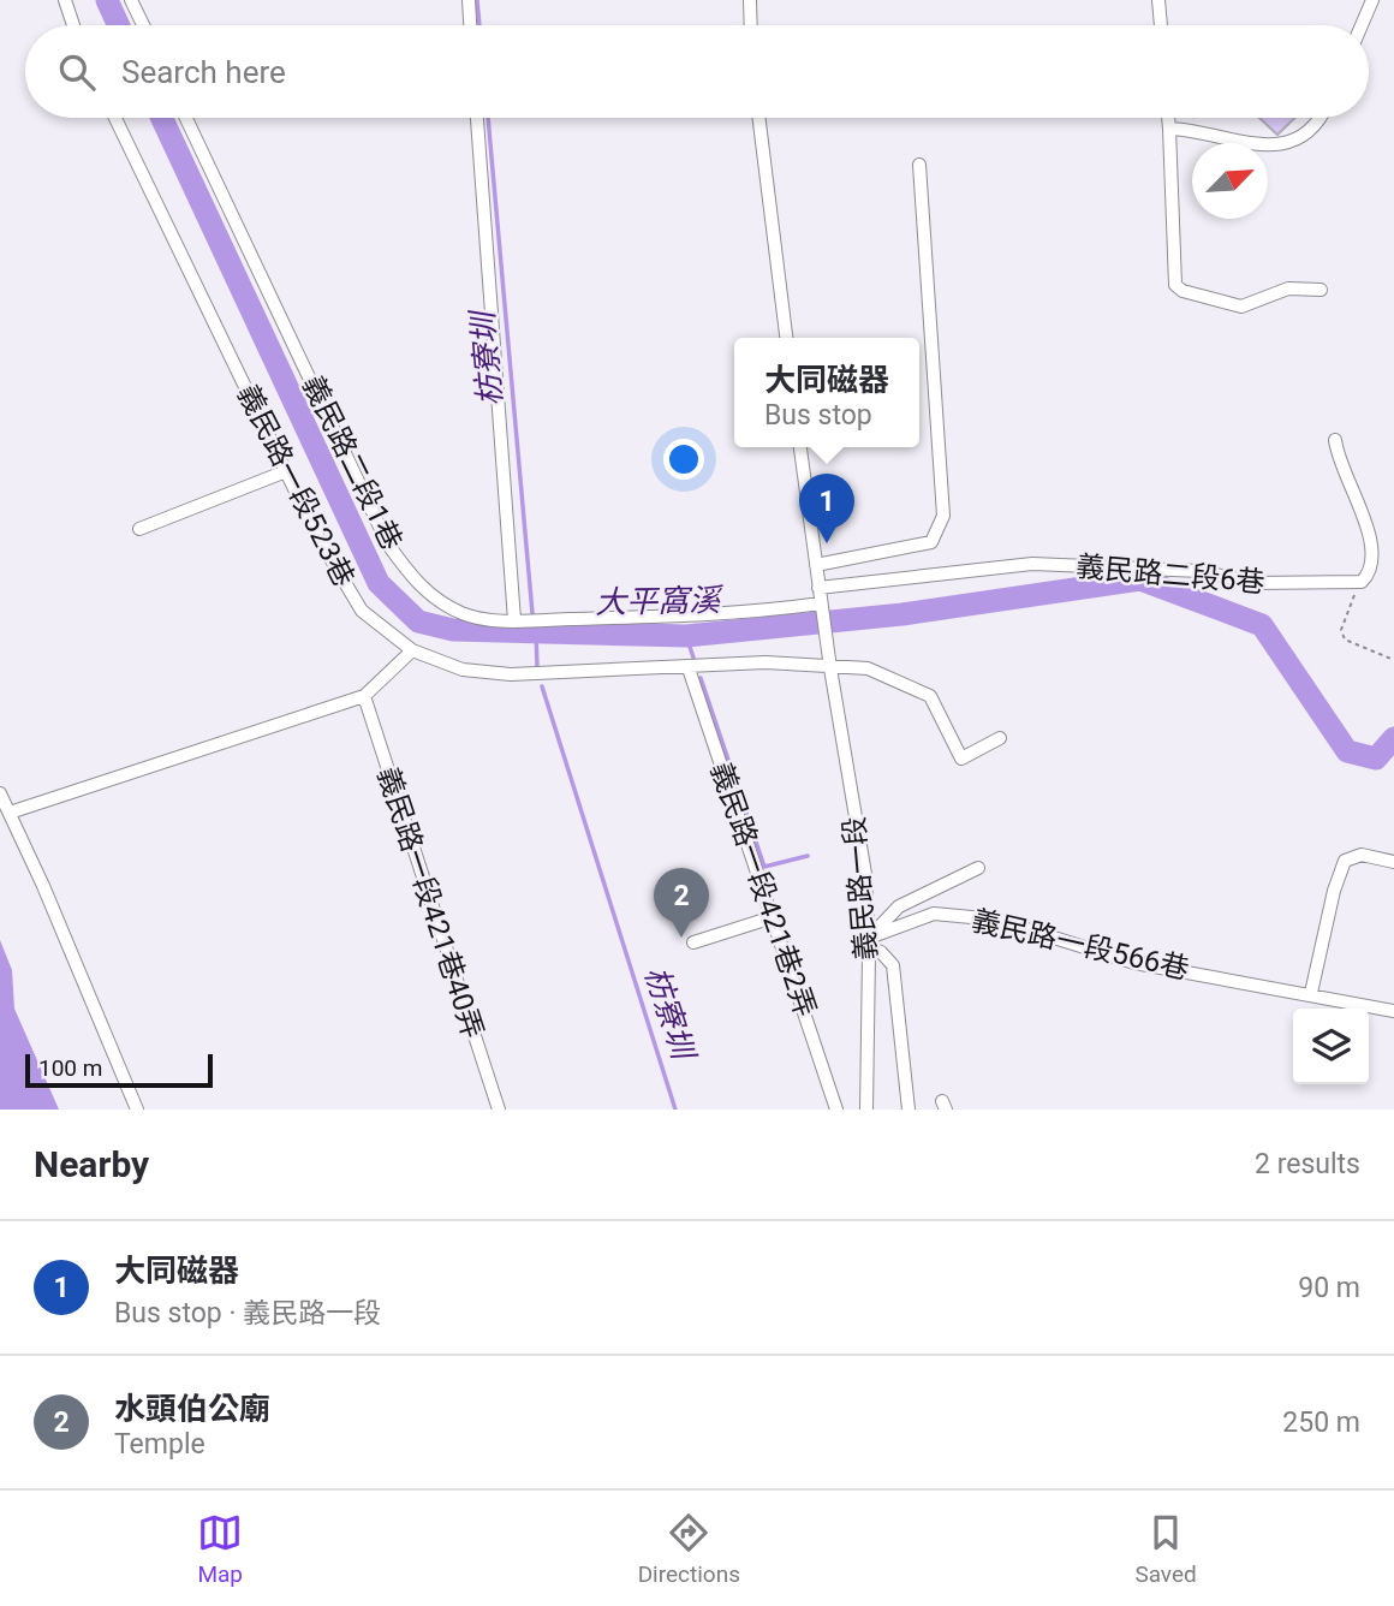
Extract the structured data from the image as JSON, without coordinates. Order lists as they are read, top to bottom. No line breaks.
{"streets":{"street":["義民路二段1巷","義民路一段523巷","義民路二段6巷","義民路一段","義民路一段421巷2弄","義民路一段421巷40弄","義民路一段566巷"]},"crossings":[["義民路二段1巷","義民路一段"],["義民路一段523巷","義民路一段"],["義民路一段523巷","義民路一段421巷2弄"],["義民路一段","義民路一段566巷"]],"water":["枋寮圳","大平窩溪"],"scale_bar":"100 m","north":"top right","page":{"search":"Search here","popup":["大同磁器","Bus stop"],"pins":["1","2"],"scale":"100 m","heading":["Nearby","2 results"],"list":[{"mark":"1","name":"大同磁器","note":"Bus stop · 義民路一段","value":"90 m"},{"mark":"2","name":"水頭伯公廟","note":"Temple","value":"250 m"}],"nav":["Map","Directions","Saved"]}}
